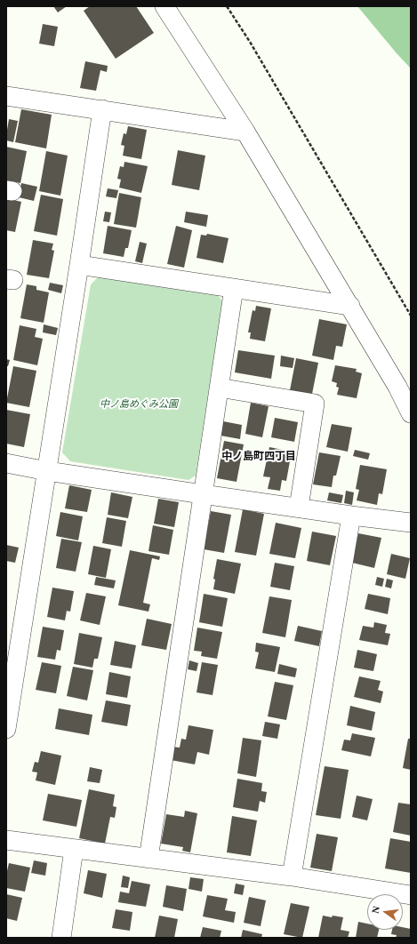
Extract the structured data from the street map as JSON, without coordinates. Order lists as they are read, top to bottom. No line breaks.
{"districts":["中ノ島町四丁目"],"parks":["中ノ島めぐみ公園"],"north":"left"}
